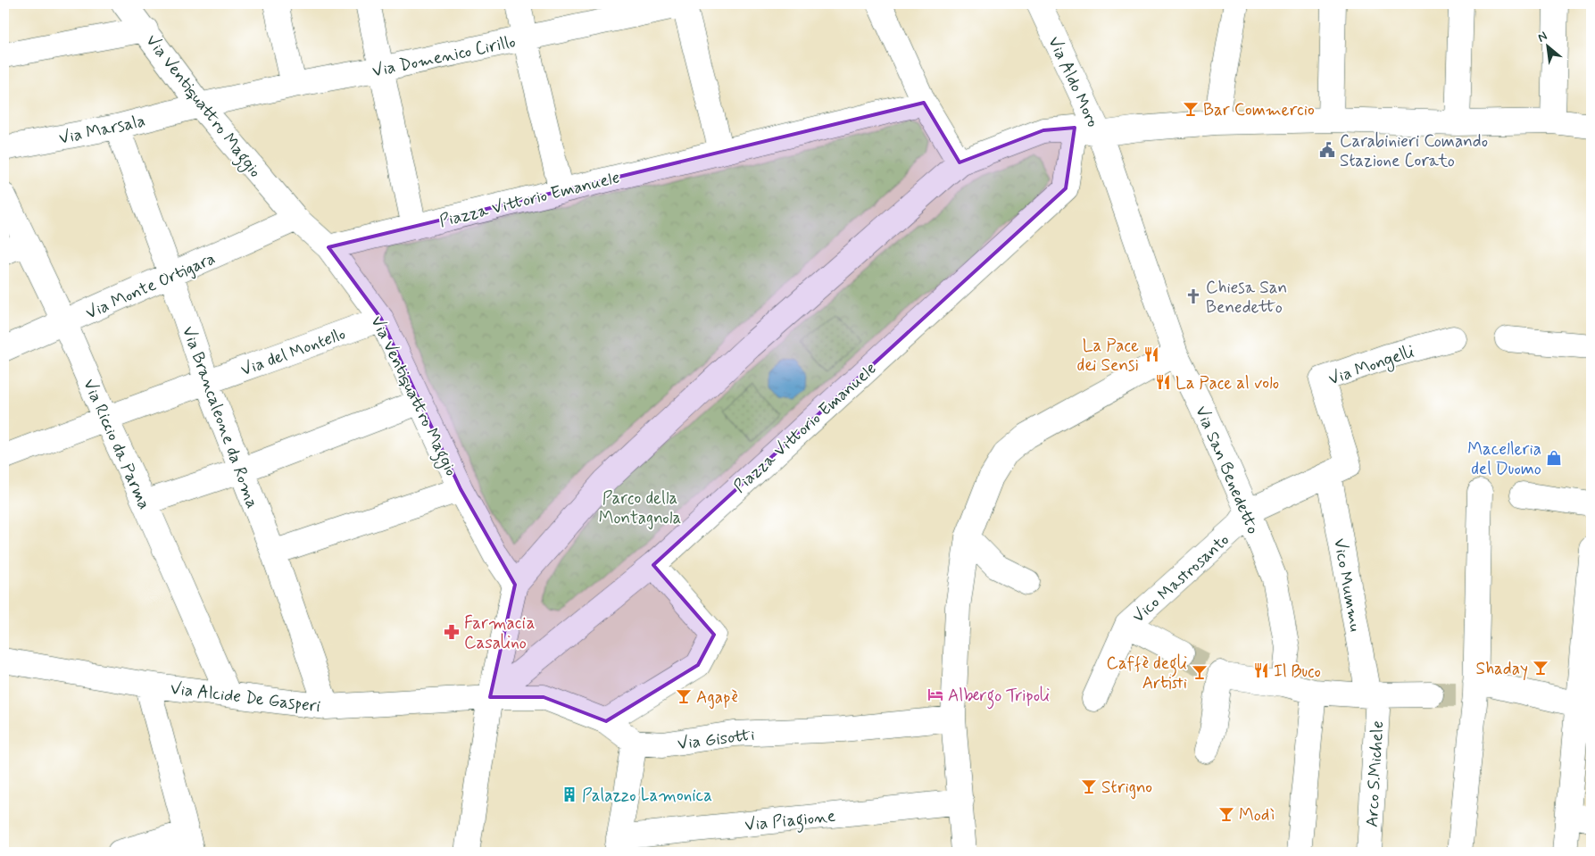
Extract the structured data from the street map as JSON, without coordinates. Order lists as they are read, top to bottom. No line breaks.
{"streets":{"street":["Via Domenico Cirillo","Via Aldo Moro","Via Ventiquattro Maggio","Via Marsala","Piazza Vittorio Emanuele","Via Monte Ortigara","Via del Montello","Via Mongelli","Via Brancaleone da Roma","Via Riccio da Parma","Via San Benedetto","Vico Mastrosanto","Vico Mummu","Via Alcide De Gasperi","Via Gisotti","Arco S.Michele","Via Piagione"]},"crossings":[["Via Domenico Cirillo","Via Ventiquattro Maggio"],["Via Domenico Cirillo","Via Marsala"],["Via Aldo Moro","Via San Benedetto"],["Via Ventiquattro Maggio","Via Marsala"],["Via Ventiquattro Maggio","Piazza Vittorio Emanuele"],["Via Ventiquattro Maggio","Via Monte Ortigara"],["Via Ventiquattro Maggio","Via del Montello"],["Via Marsala","Via Brancaleone da Roma"],["Piazza Vittorio Emanuele","Via Alcide De Gasperi"],["Via Monte Ortigara","Via Brancaleone da Roma"],["Via Monte Ortigara","Via Riccio da Parma"],["Via del Montello","Via Brancaleone da Roma"],["Via del Montello","Via Riccio da Parma"],["Via Mongelli","Vico Mastrosanto"],["Via Mongelli","Vico Mummu"],["Via Brancaleone da Roma","Via Alcide De Gasperi"],["Via Riccio da Parma","Via Alcide De Gasperi"],["Via San Benedetto","Vico Mastrosanto"],["Vico Mastrosanto","Vico Mummu"],["Vico Mummu","Arco S.Michele"]],"parks":["Parco della Montagnola"],"places":{"bar":["Bar Commercio","Shaday","Caffè degli Artisti","Agapè","Strigno","Modì"],"public building":["Carabinieri Comando Stazione Corato"],"church":["Chiesa San Benedetto"],"restaurant":["La Pace dei Sensi","La Pace al volo","Il Buco"],"shop":["Macelleria del Duomo"],"pharmacy":["Farmacia Casalino"],"hotel":["Albergo Tripoli"],"building":["Palazzo Lamonica"]},"north":"top left"}
